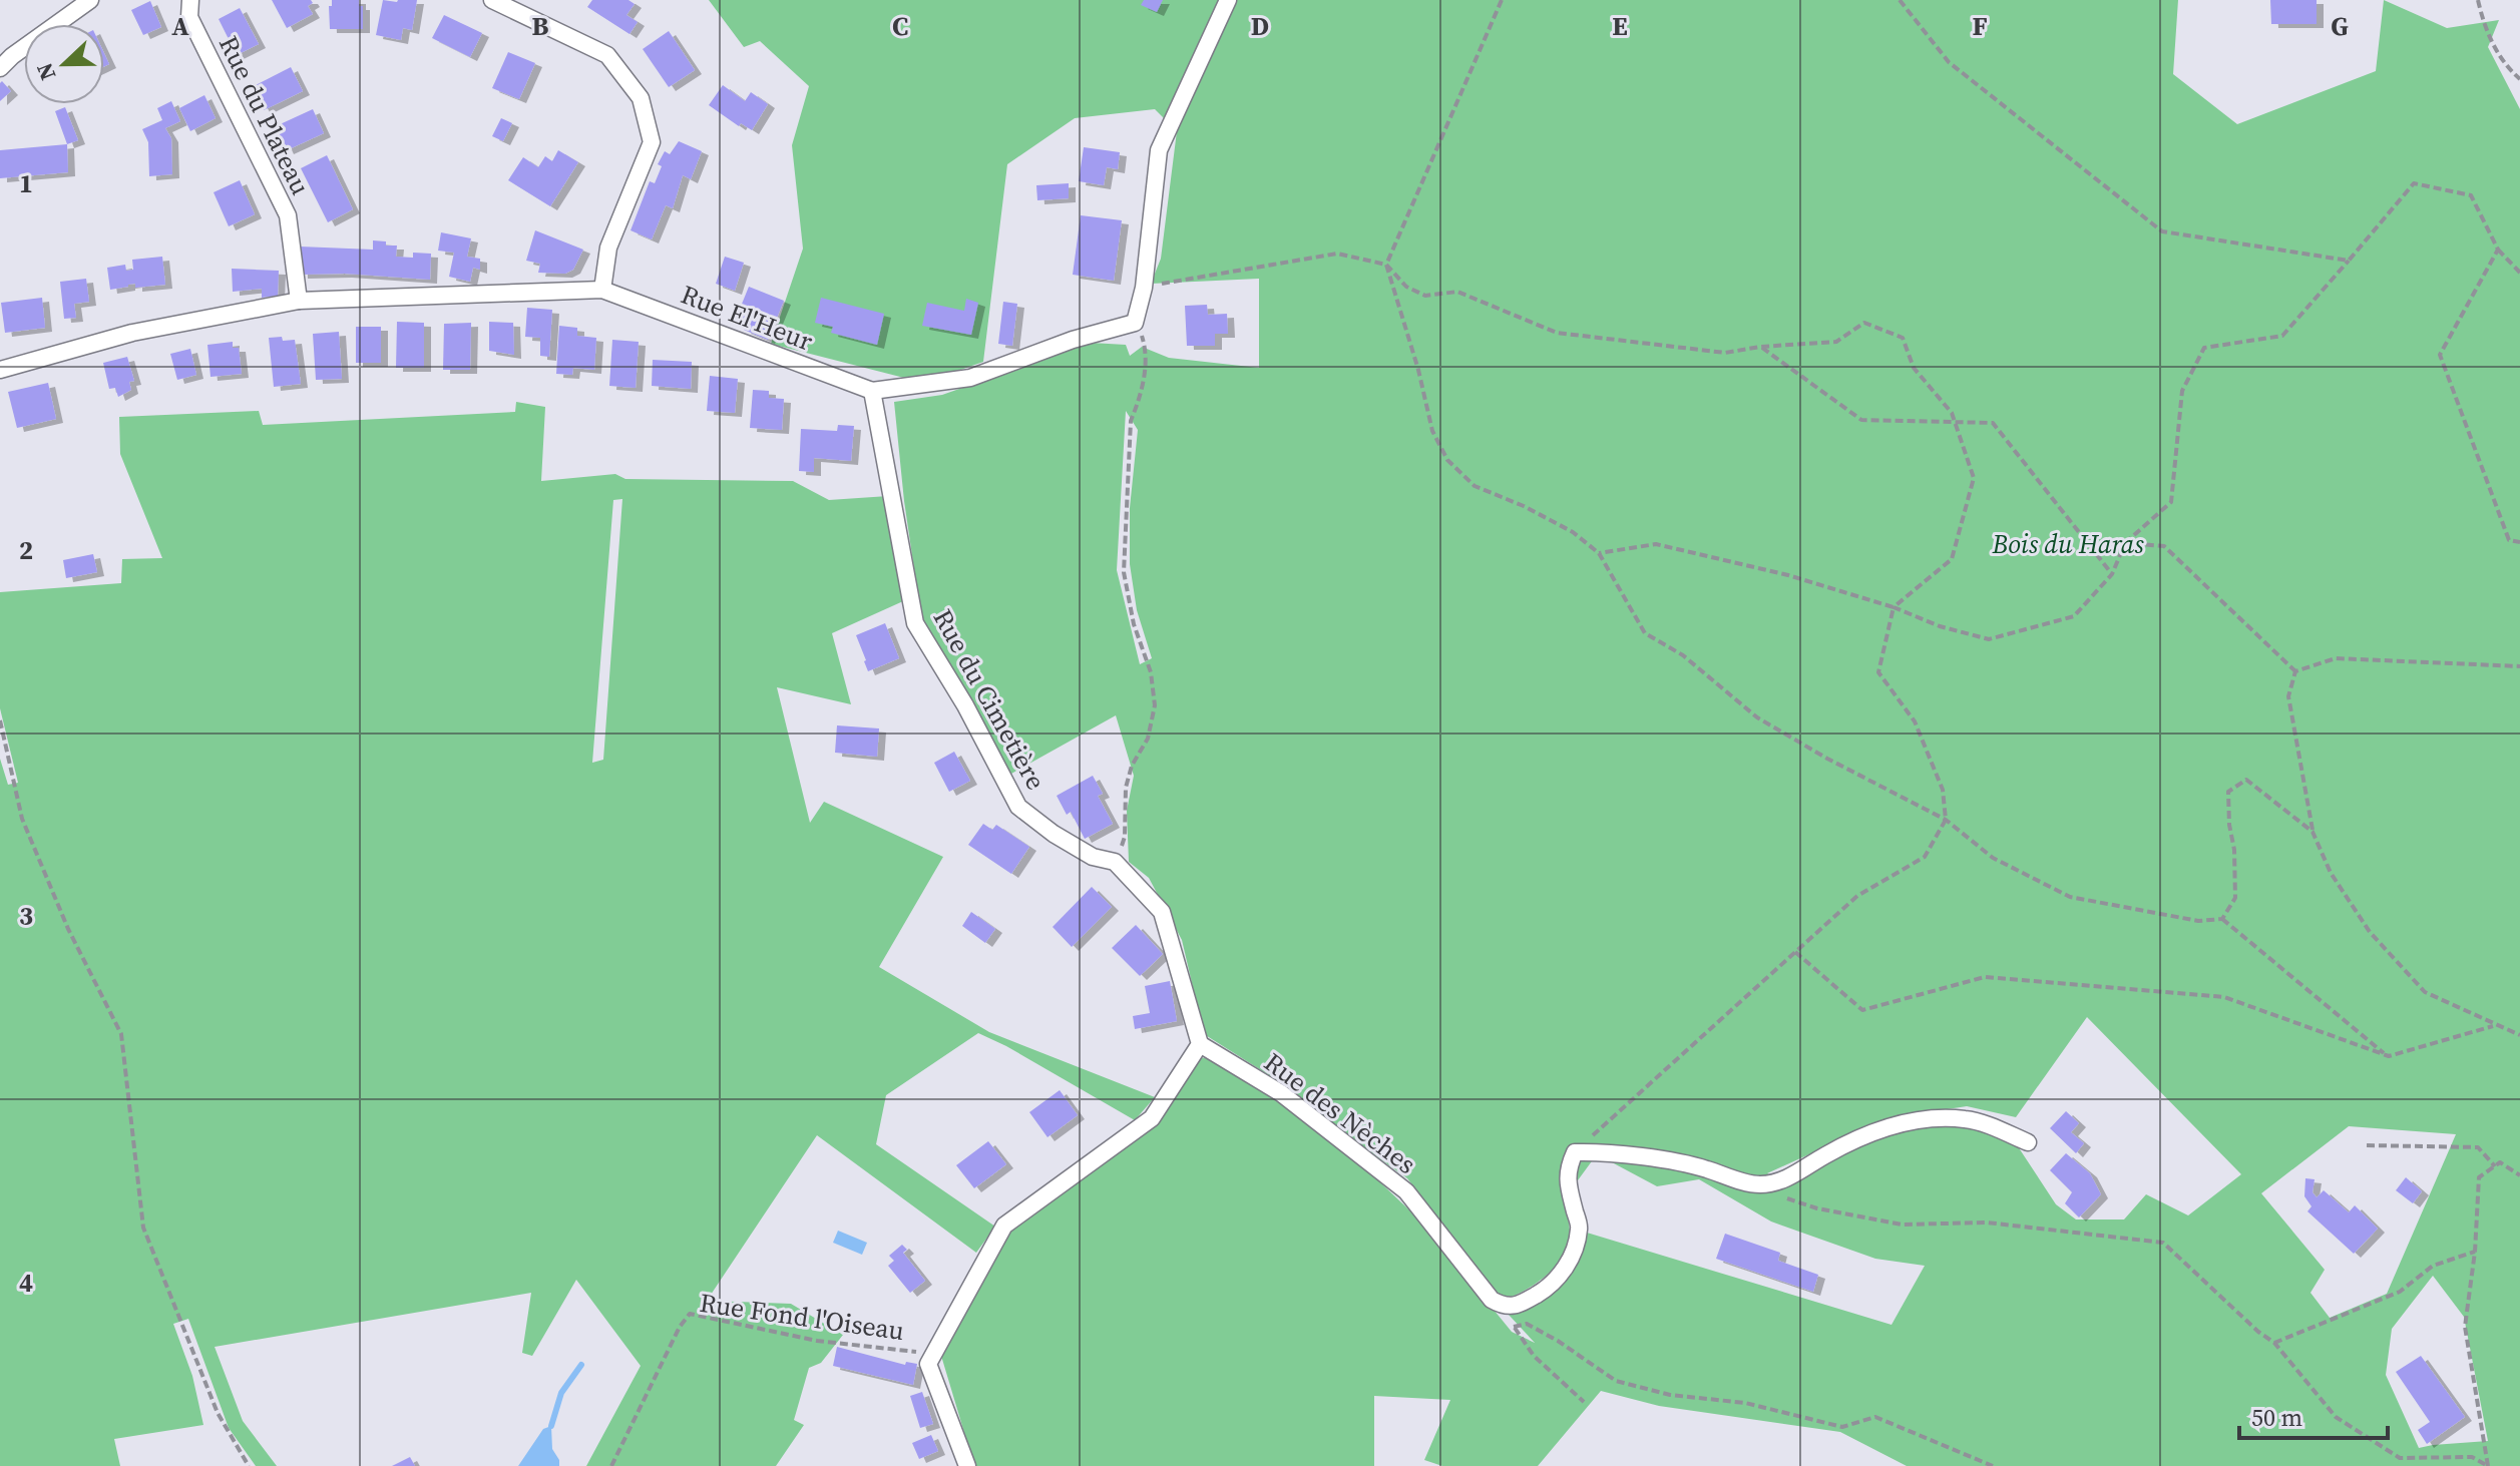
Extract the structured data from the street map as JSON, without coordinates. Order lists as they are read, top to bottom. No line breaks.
{"streets":{"street":["Rue du Plateau","Rue El'Heur","Rue du Cimetière","Rue des Nèches"],"path":["Rue Fond l'Oiseau"]},"crossings":[["Rue du Plateau","Rue El'Heur"],["Rue El'Heur","Rue du Cimetière"],["Rue du Cimetière","Rue des Nèches"]],"parks":["Bois du Haras"],"scale_bar":"50 m","north":"left","grid":{"columns":["A","B","C","D","E","F","G"],"rows":["1","2","3","4"]}}
